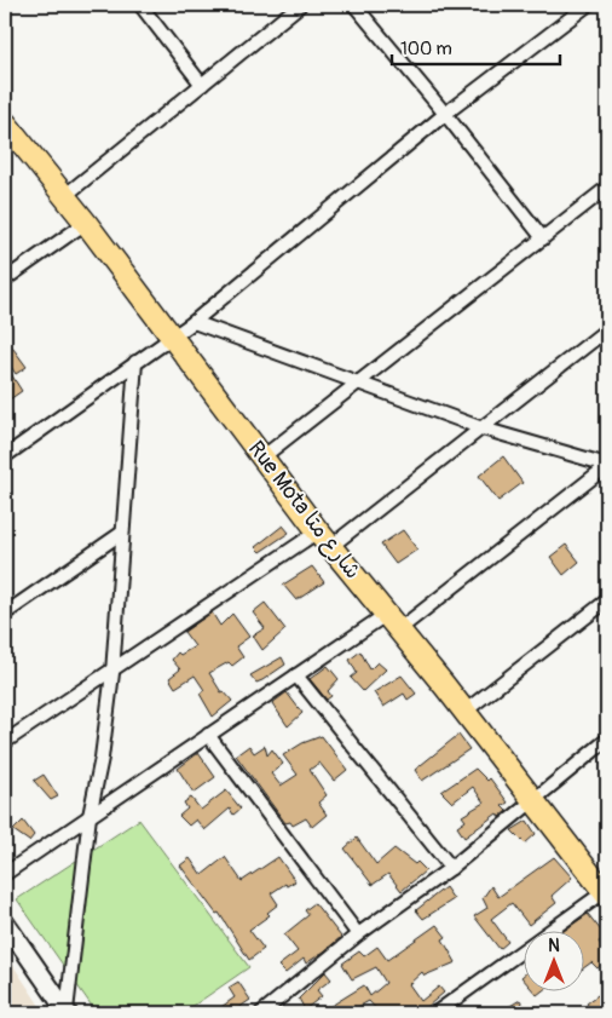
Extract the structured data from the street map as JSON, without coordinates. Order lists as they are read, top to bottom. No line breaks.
{"streets":{"highway":["Rue Mota شارع متا"]},"scale_bar":"100 m","north":"top"}
